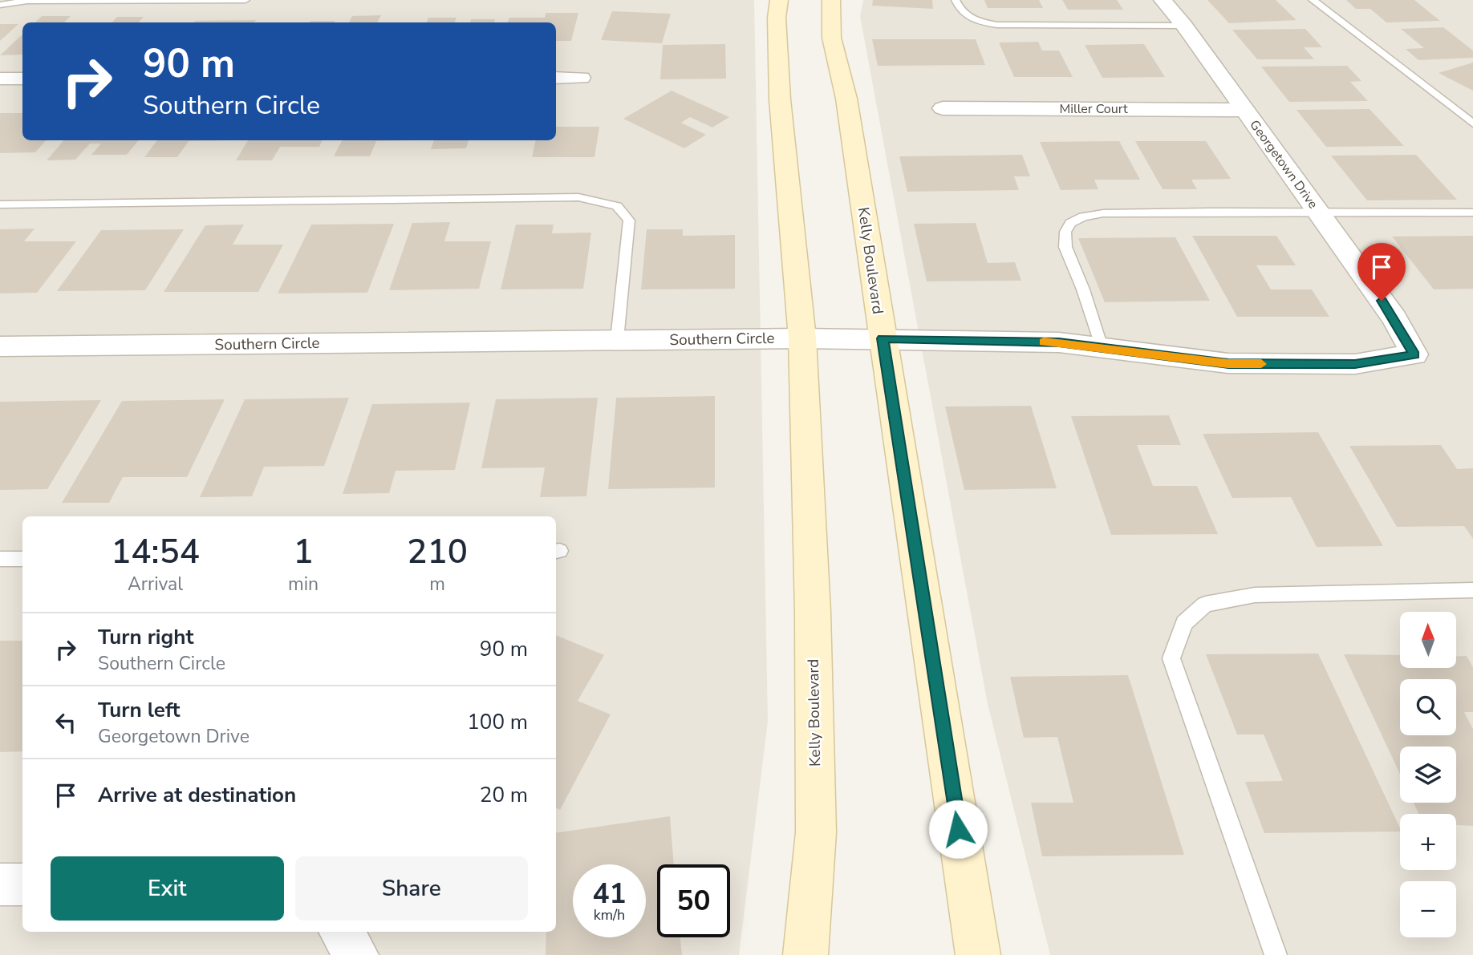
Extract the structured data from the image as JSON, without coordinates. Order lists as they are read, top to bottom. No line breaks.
{"streets":{"main road":["Kelly Boulevard"],"street":["Miller Court","Georgetown Drive","Southern Circle"]},"crossings":[["Miller Court","Georgetown Drive"],["Georgetown Drive","Southern Circle"],["Kelly Boulevard","Southern Circle"]],"north":"top","page":{"turn":["90 m","Southern Circle"],"eta":["14:54","Arrival","1","min","210","m"],"map_buttons":["+","−"],"list":[{"name":"Turn right","note":"Southern Circle","value":"90 m"},{"name":"Turn left","note":"Georgetown Drive","value":"100 m"},{"name":"Arrive at destination","value":"20 m"}],"buttons":["Exit","Share"],"speed":"41 km/h","limit":"50"}}
